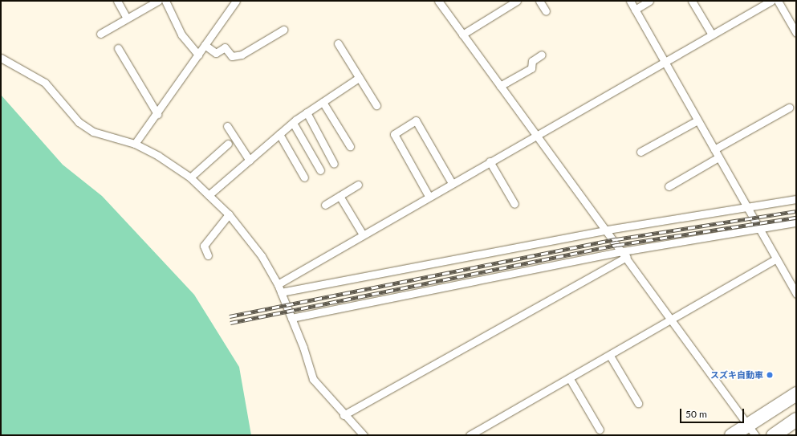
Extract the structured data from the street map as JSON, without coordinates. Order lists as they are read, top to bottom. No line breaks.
{"places":["スズキ自動車"],"scale_bar":"50 m"}
